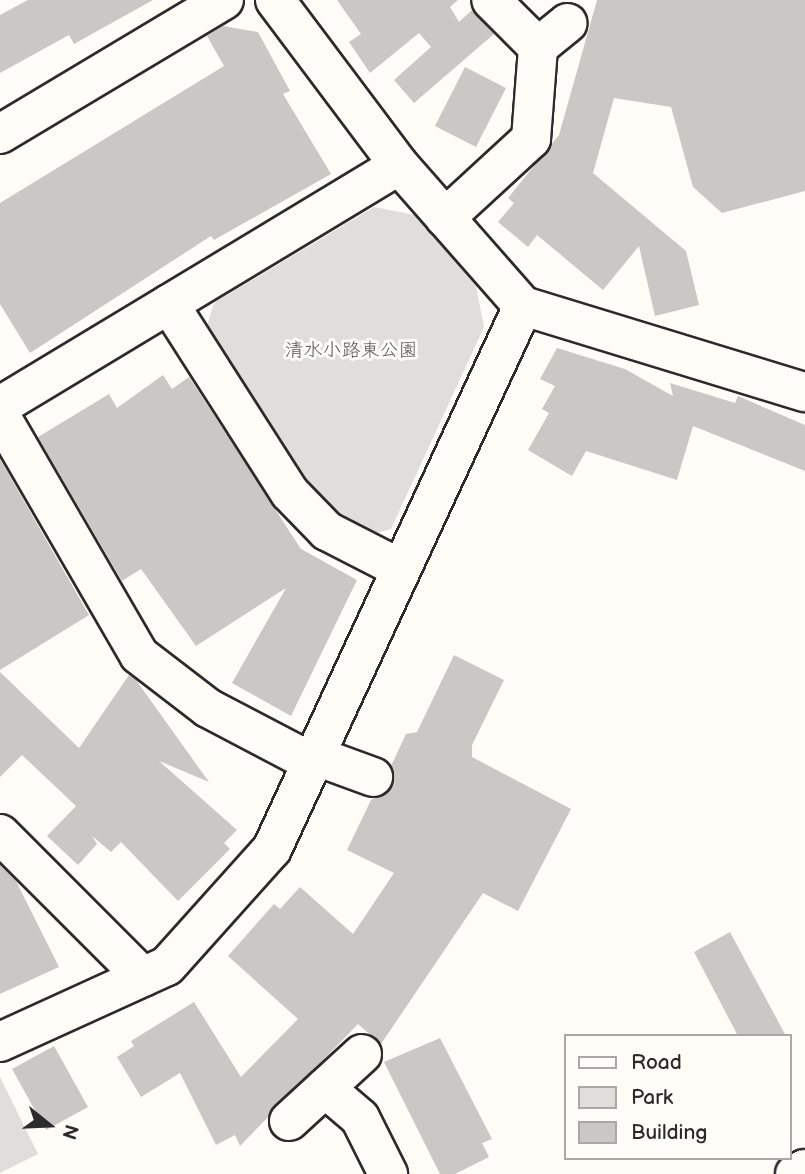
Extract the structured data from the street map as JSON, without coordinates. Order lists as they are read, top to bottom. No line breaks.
{"parks":["清水小路東公園"],"legend":["Road","Park","Building"],"north":"right"}
